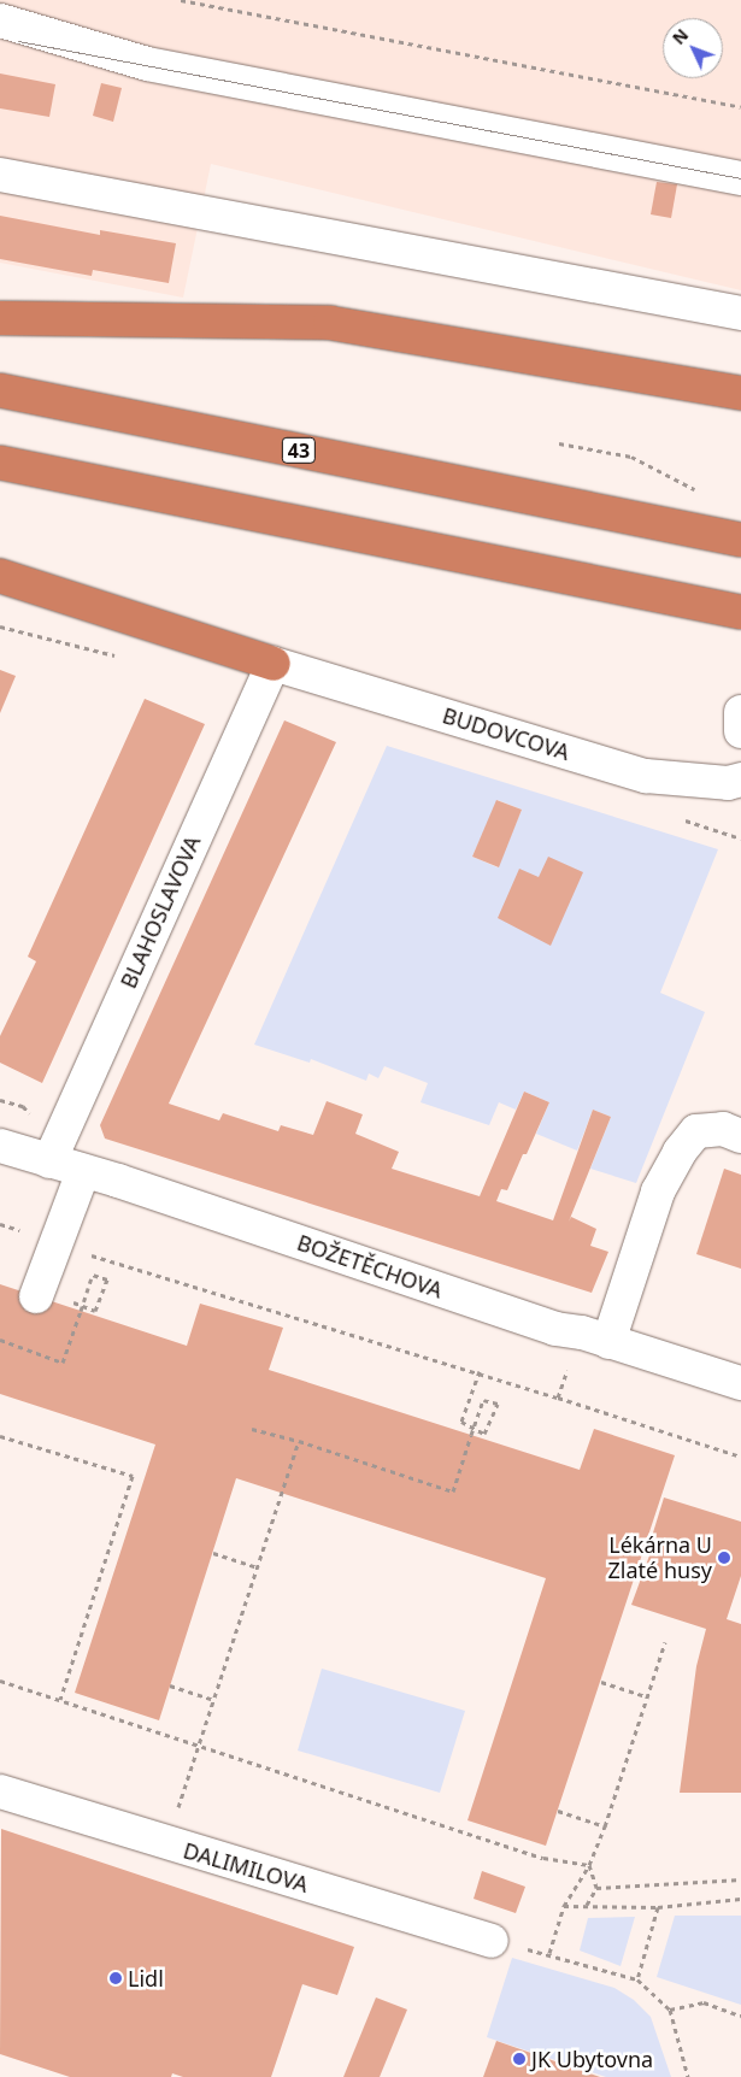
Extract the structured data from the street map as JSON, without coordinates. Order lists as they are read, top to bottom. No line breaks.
{"streets":{"highway":["43"],"street":["BUDOVCOVA","BLAHOSLAVOVA","BOŽETĚCHOVA","DALIMILOVA"]},"crossings":[["BUDOVCOVA","BLAHOSLAVOVA"],["BLAHOSLAVOVA","BOŽETĚCHOVA"]],"places":["Lékárna U Zlaté husy","Lidl","JK Ubytovna"],"north":"top left"}
